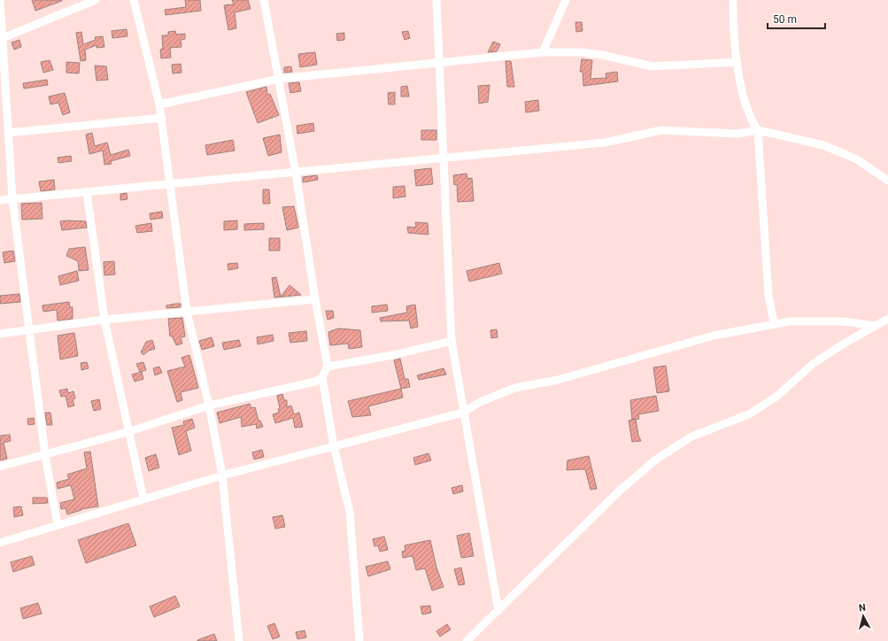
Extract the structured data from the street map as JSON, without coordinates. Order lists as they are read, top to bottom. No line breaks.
{"scale_bar":"50 m","north":"top"}
